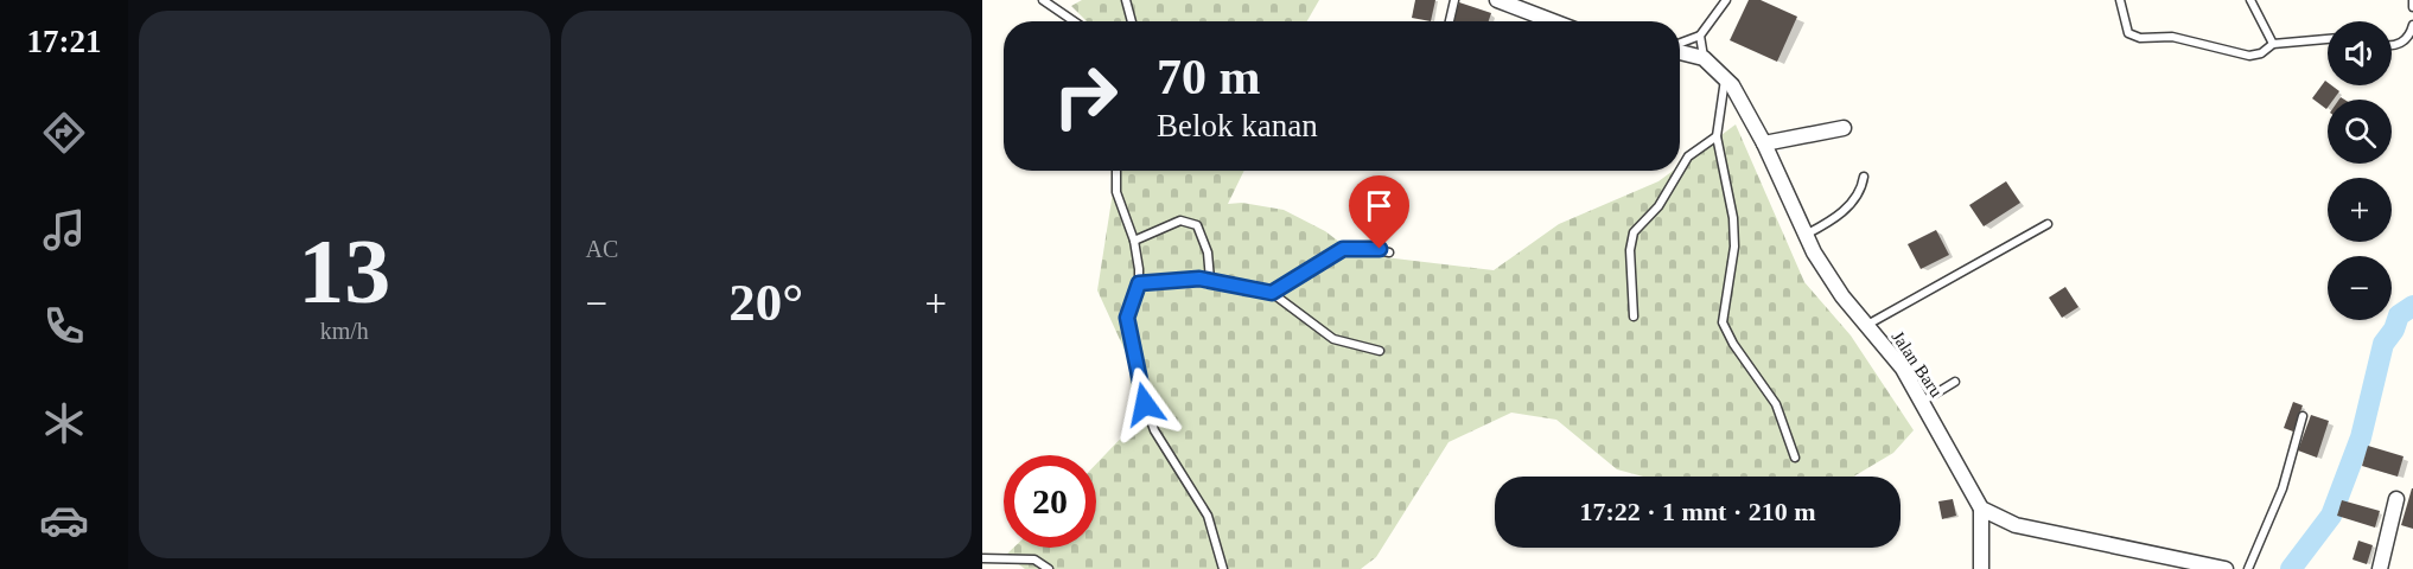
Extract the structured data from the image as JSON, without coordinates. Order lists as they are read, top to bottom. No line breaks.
{"streets":{"street":["Jalan Baru"]},"page":{"tabs":"17:21","tile":[["13","km/h"],"AC"],"map_buttons":["+","−"],"turn":["70 m","Belok kanan"],"heat":["−","20°","+"],"limit":"20","trip":"17:22 · 1 mnt · 210 m"}}
